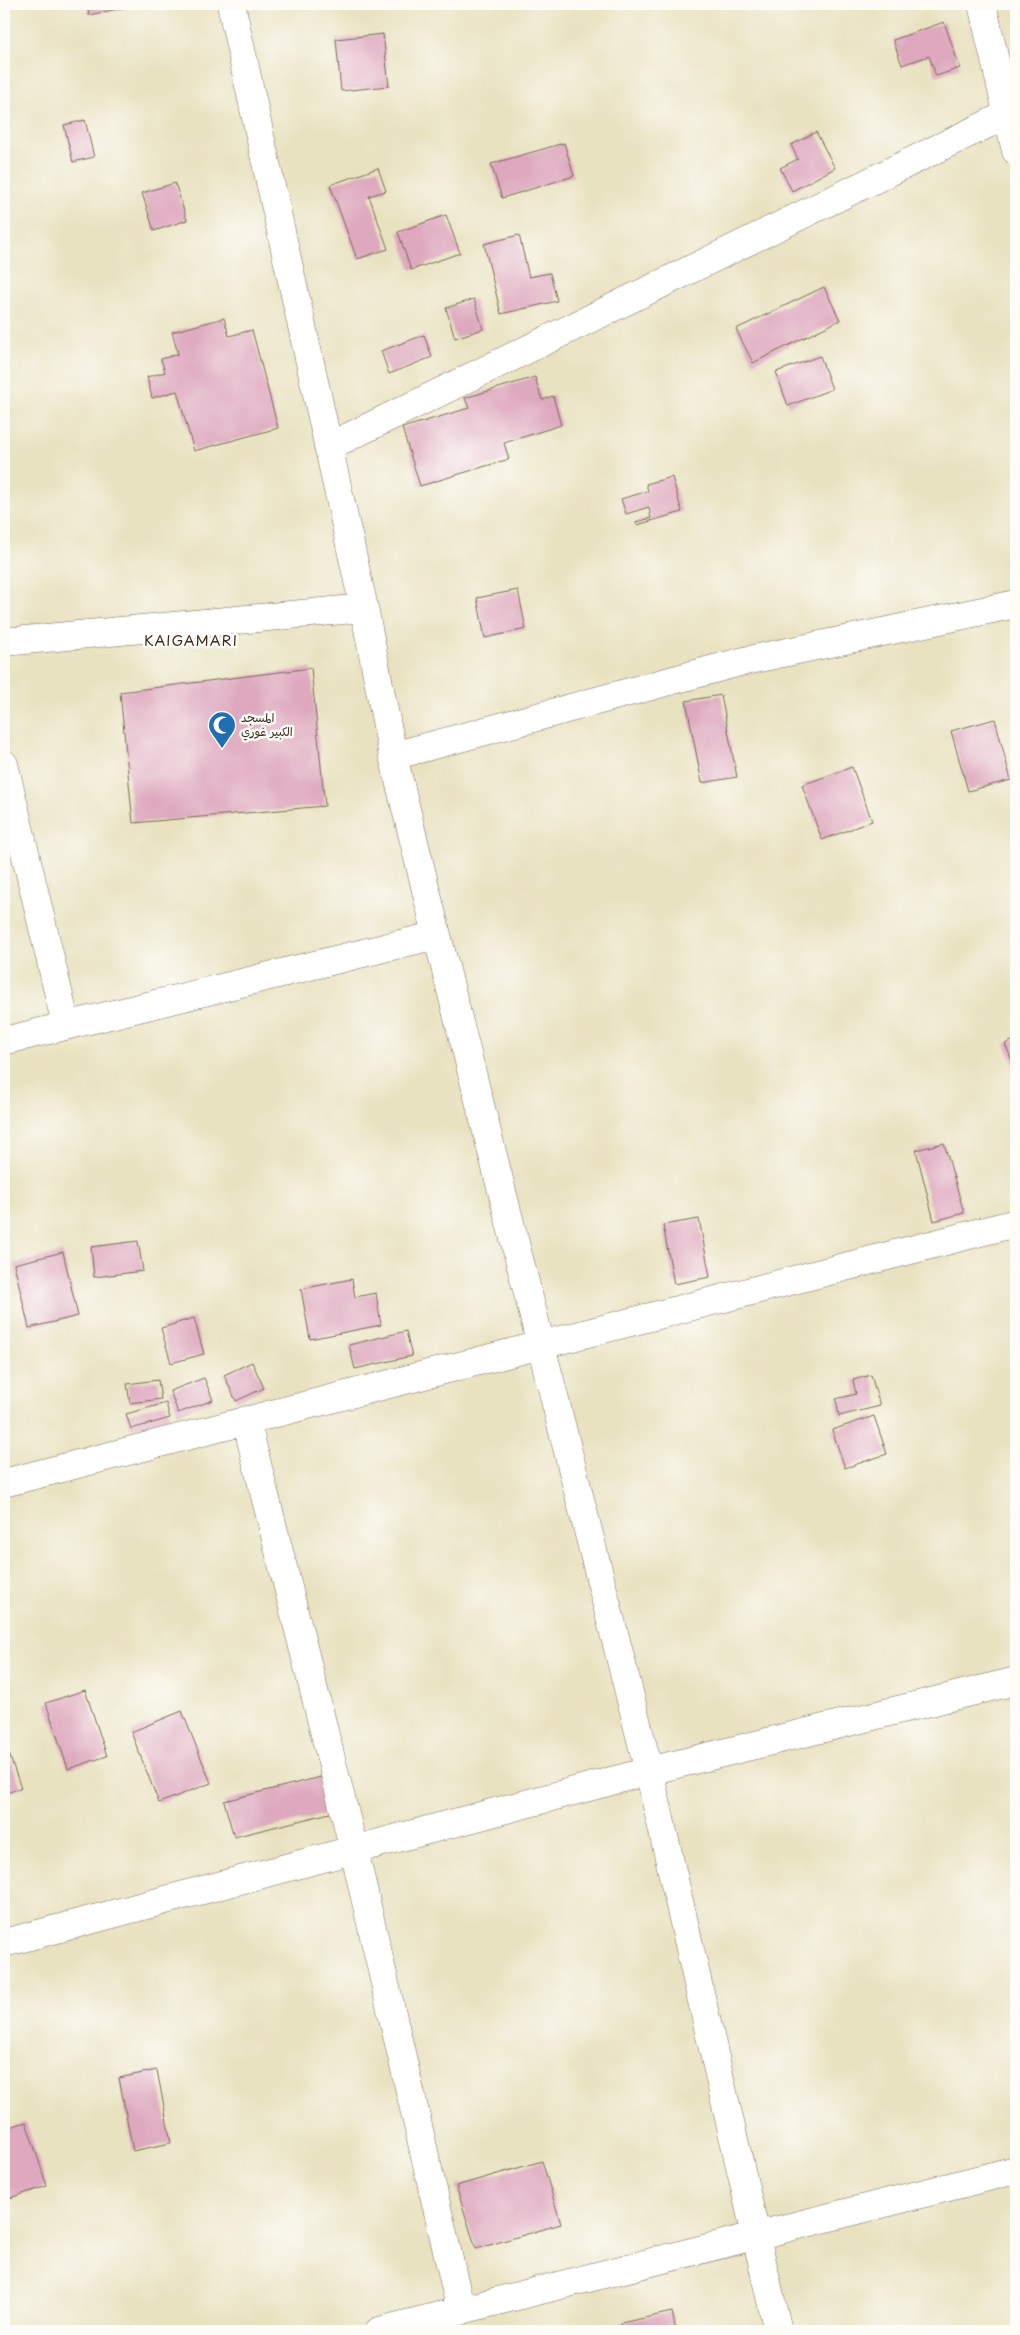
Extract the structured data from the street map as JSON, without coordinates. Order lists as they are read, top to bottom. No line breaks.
{"districts":["KAIGAMARI"],"places":{"mosque":["المسجد الكبير غوري"]}}
